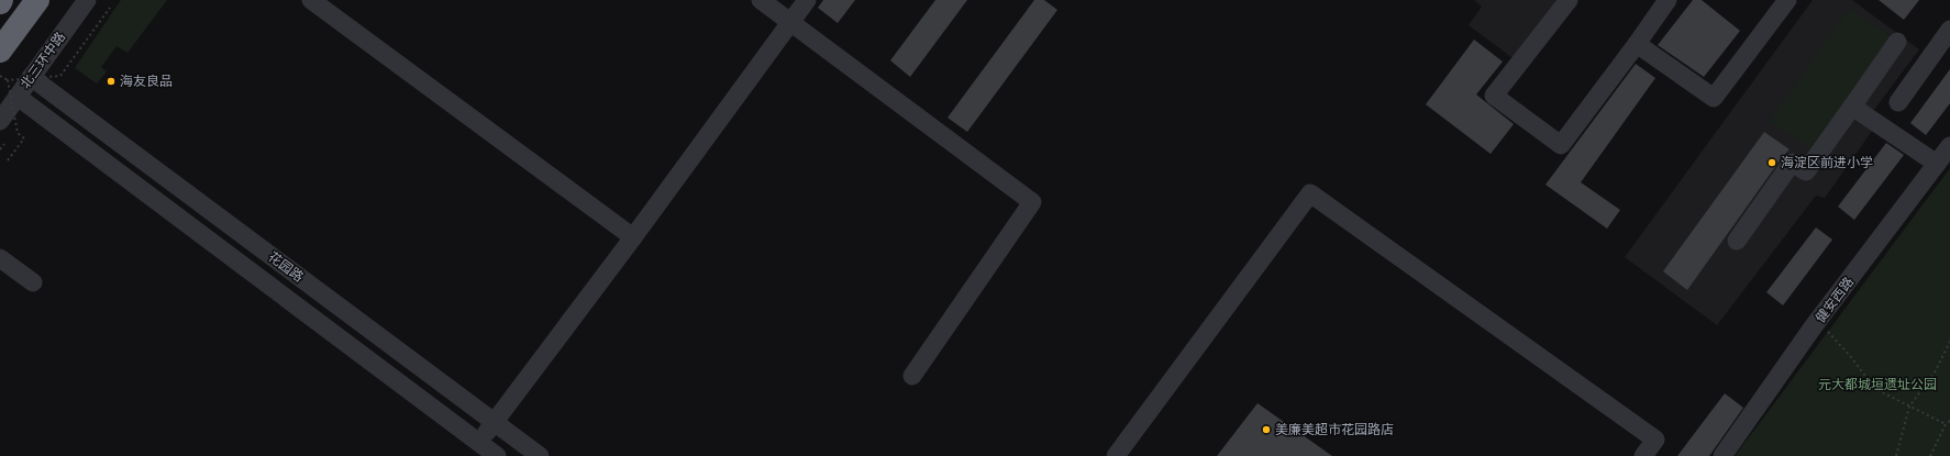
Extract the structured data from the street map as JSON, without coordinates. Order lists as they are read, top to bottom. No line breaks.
{"streets":{"street":["北三环中路","花园路","健安西路"]},"crossings":[["北三环中路","花园路"]],"parks":["元大都城垣遗址公园"],"places":["海友良品","海淀区前进小学","美廉美超市花园路店"]}
